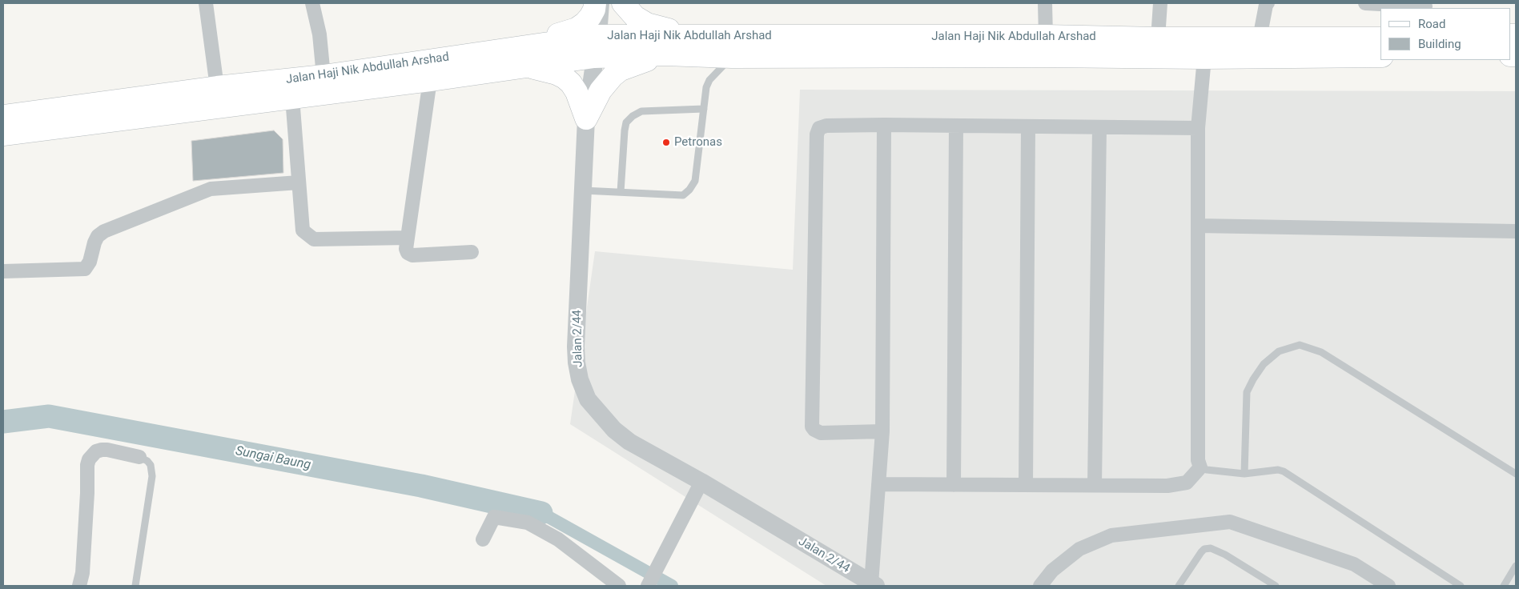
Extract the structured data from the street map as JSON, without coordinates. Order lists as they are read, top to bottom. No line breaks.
{"streets":{"main road":["Jalan Haji Nik Abdullah Arshad"],"street":["Jalan 2/44"]},"crossings":[["Jalan Haji Nik Abdullah Arshad","Jalan 2/44"]],"water":["Sungai Baung"],"places":["Petronas"],"legend":["Road","Building"]}
